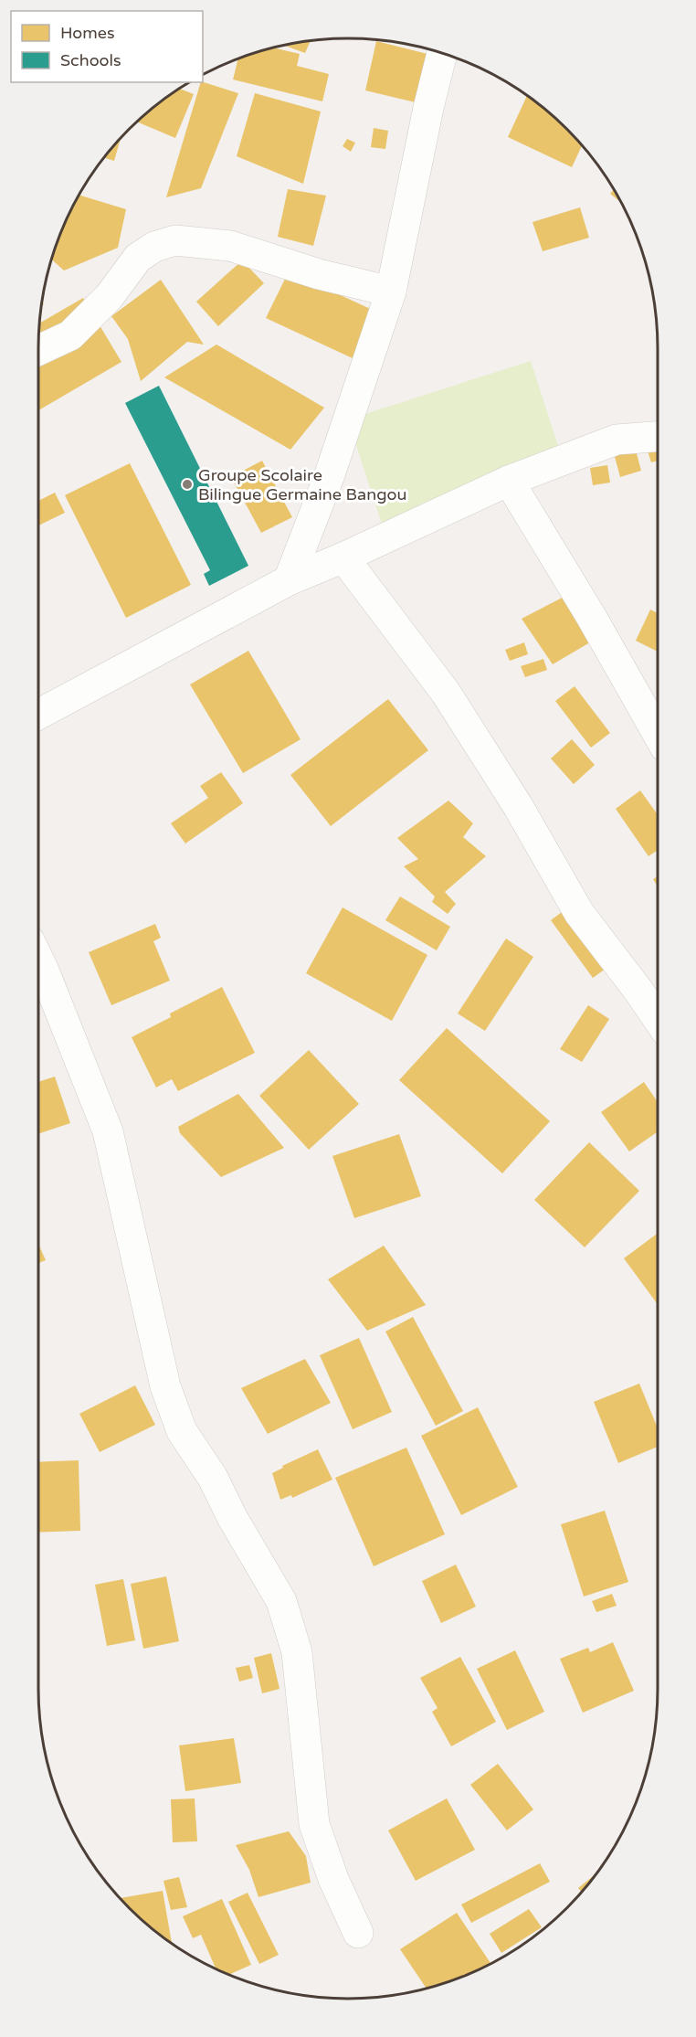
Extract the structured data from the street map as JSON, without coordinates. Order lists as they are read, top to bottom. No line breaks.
{"places":["Groupe Scolaire Bilingue Germaine Bangou"],"legend":["Homes","Schools"]}
